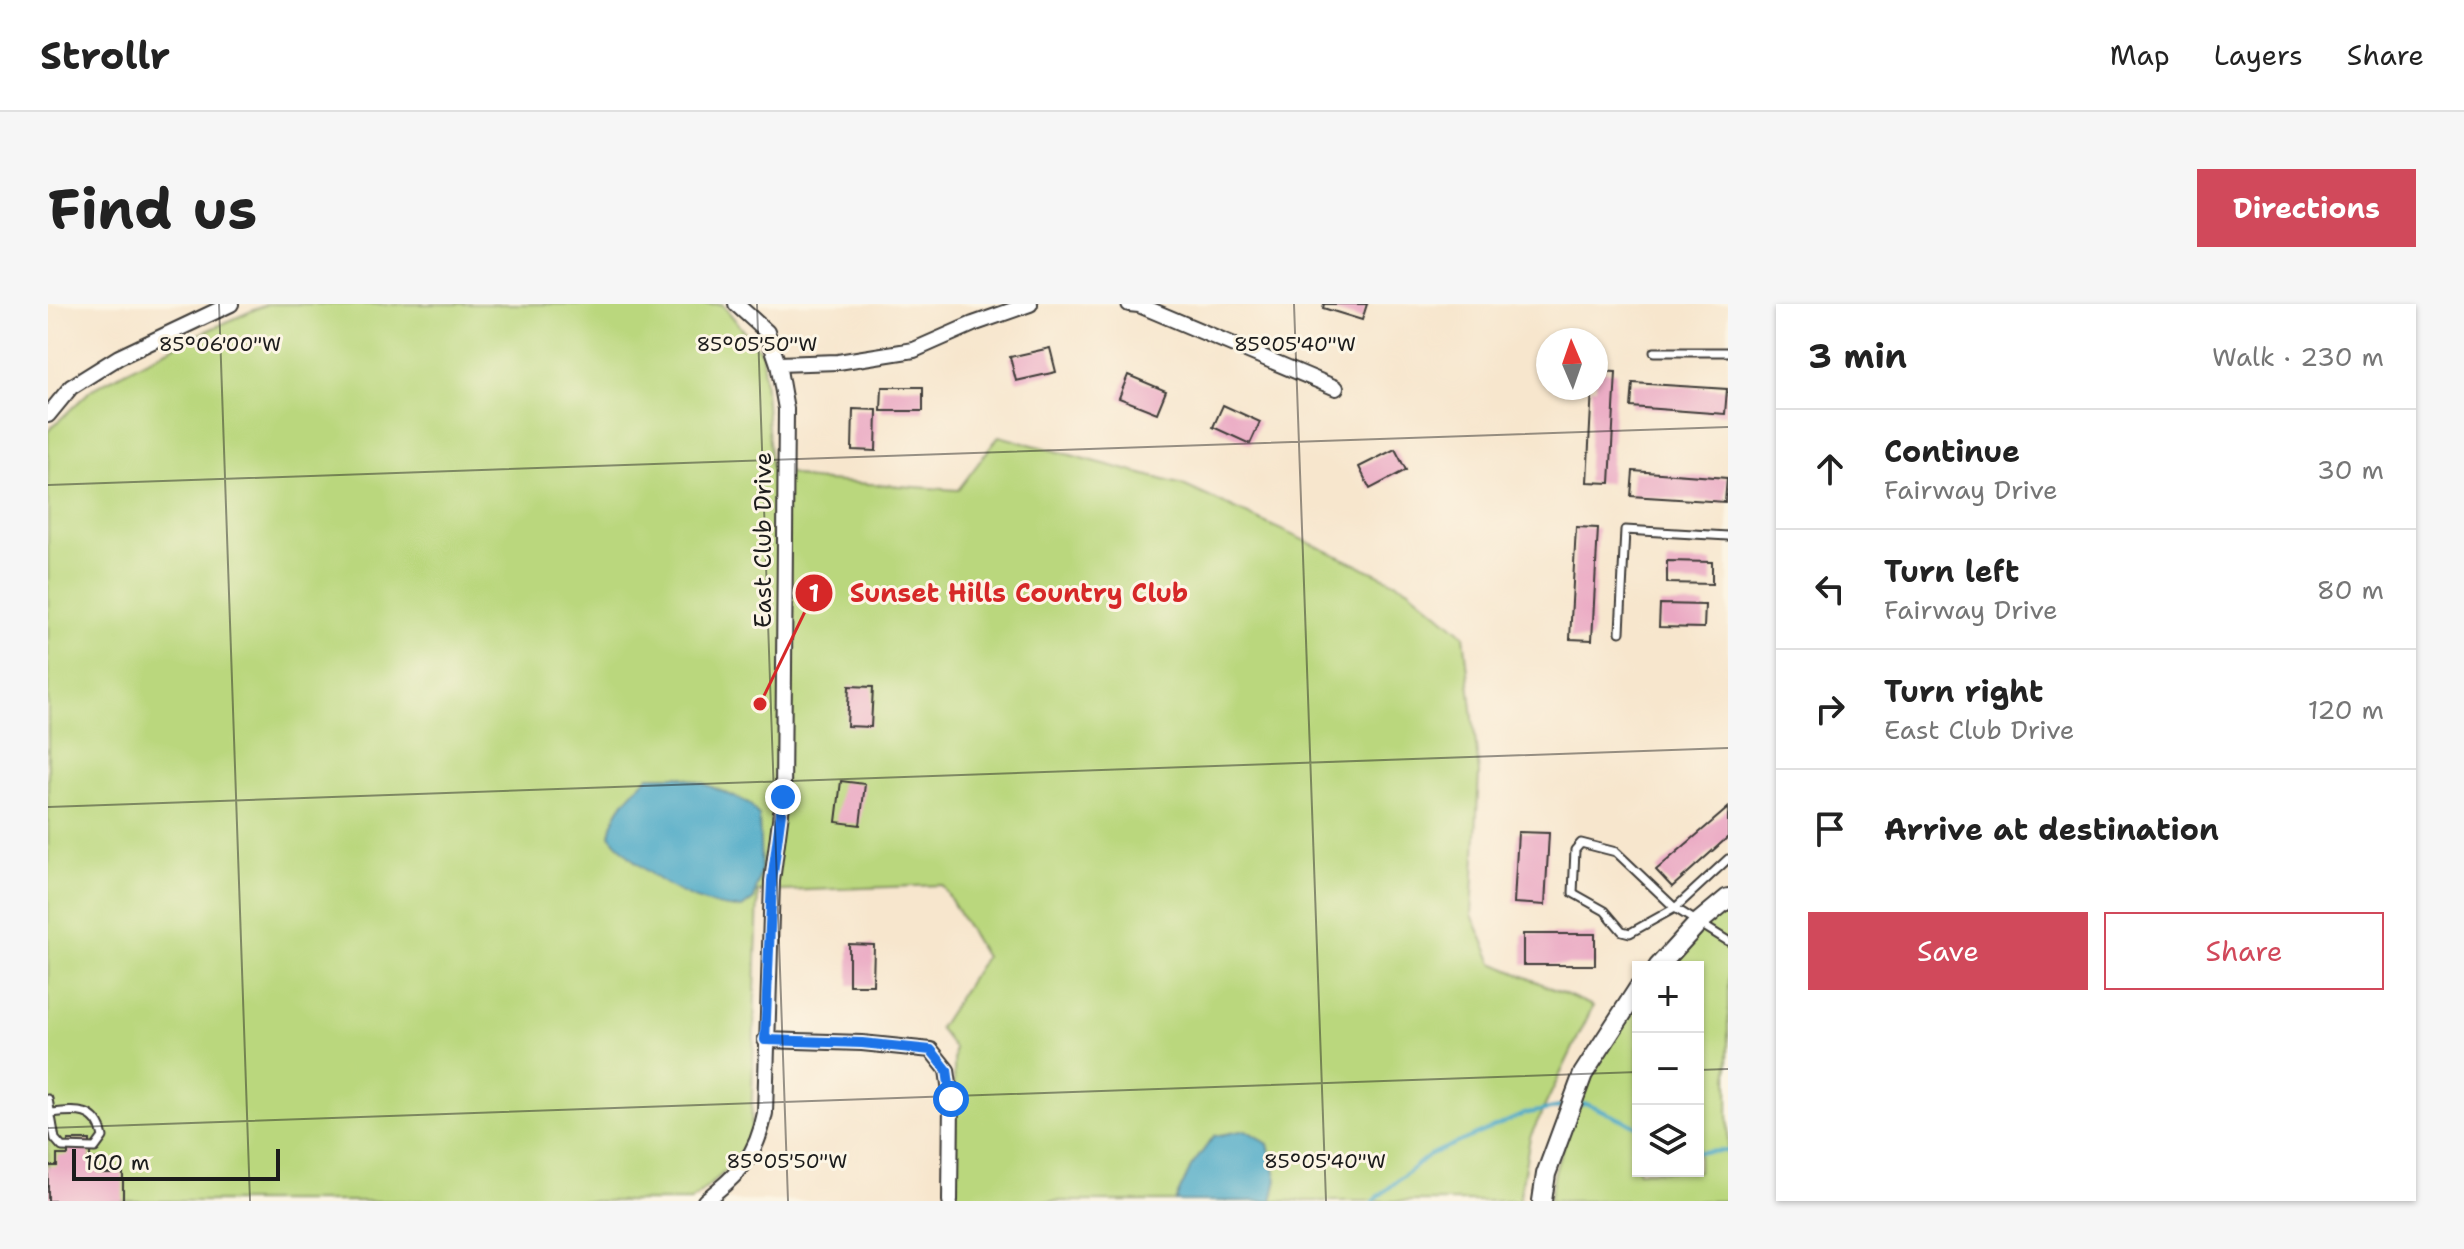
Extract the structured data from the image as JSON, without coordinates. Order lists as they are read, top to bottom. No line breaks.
{"streets":{"street":["East Club Drive"]},"places":["Sunset Hills Country Club"],"scale_bar":"100 m","north":"top","page":{"header":"Strollr","nav":["Map","Layers","Share"],"buttons":["Directions",["Save","Share"]],"title":"Find us","heading":["3 min","Walk · 230 m"],"list":[["Continue","Fairway Drive","30 m"],["Turn left","Fairway Drive","80 m"],["Turn right","East Club Drive","120 m"],"Arrive at destination"],"map_buttons":["+","−"],"scale":"100 m"},"coordinates":["85°06'00\"W","85°05'50\"W","85°05'40\"W"]}
